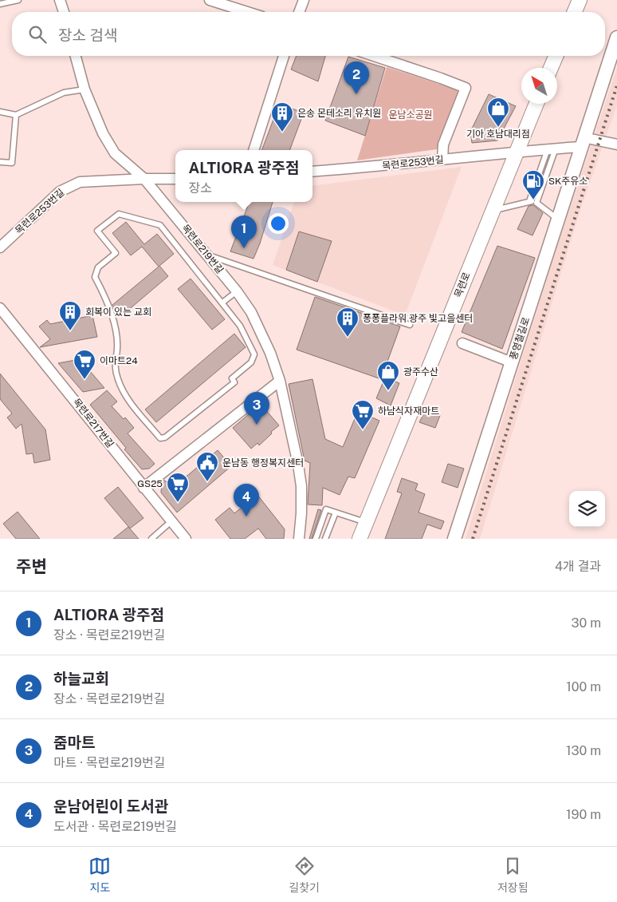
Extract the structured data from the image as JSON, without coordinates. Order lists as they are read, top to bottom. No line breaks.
{"streets":{"main road":["목련로"],"street":["목련로253번길","목련로219번길","풍영철길로","목련로217번길"]},"crossings":[["목련로253번길","목련로219번길"],["목련로253번길","목련로"],["목련로253번길","풍영철길로"]],"parks":["운남소공원"],"places":{"shop":["기아 호남대리점","광주수산"],"building":["은송 몬테소리 유치원","회복이 있는 교회","퐁퐁플라워 광주 빛고을센터"],"fuel station":["SK주유소"],"supermarket":["이마트24","하남식자재마트","GS25"],"public building":["운남동 행정복지센터"]},"north":"top left","page":{"search":"장소 검색","pins":["2","1","3","4"],"popup":["ALTIORA 광주점","장소"],"heading":["주변","4개 결과"],"list":[{"mark":"1","name":"ALTIORA 광주점","note":"장소 · 목련로219번길","value":"30 m"},{"mark":"2","name":"하늘교회","note":"장소 · 목련로219번길","value":"100 m"},{"mark":"3","name":"줌마트","note":"마트 · 목련로219번길","value":"130 m"},{"mark":"4","name":"운남어린이 도서관","note":"도서관 · 목련로219번길","value":"190 m"}],"nav":["지도","길찾기","저장됨"]}}
